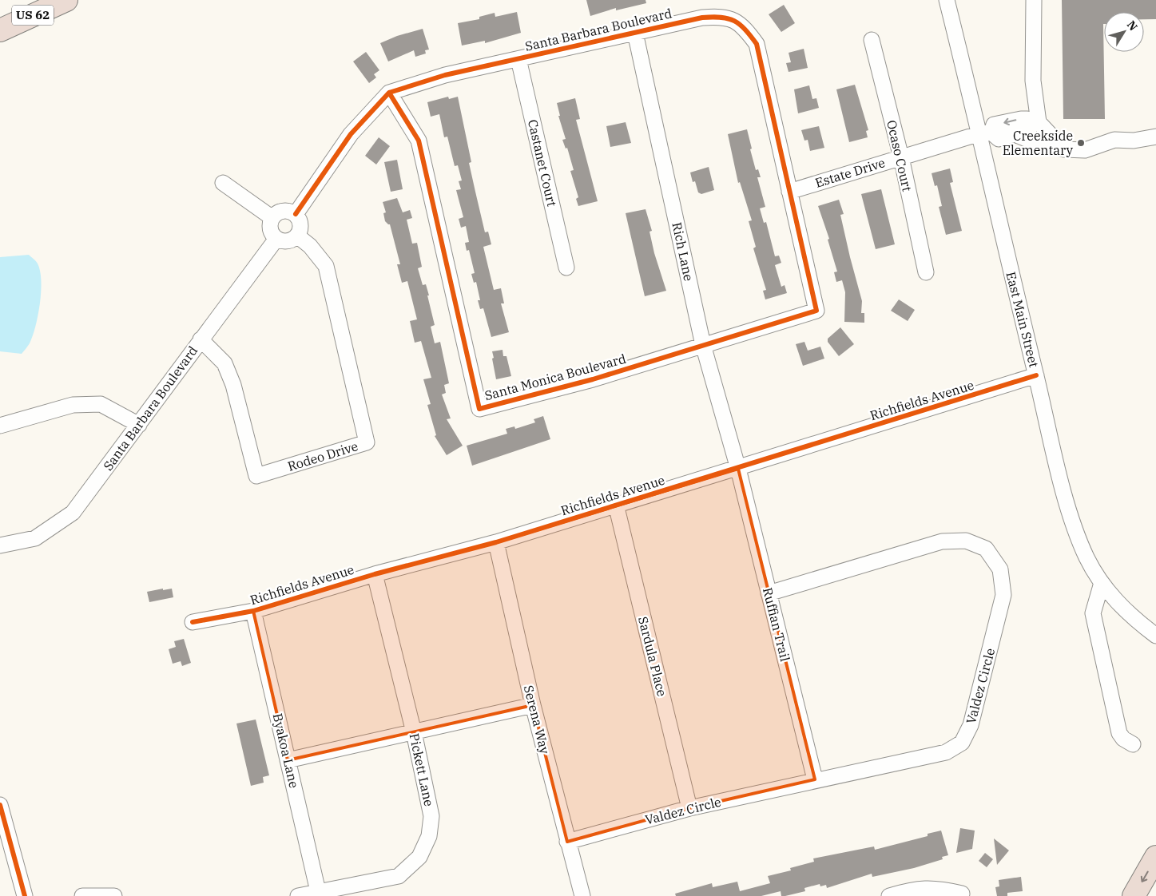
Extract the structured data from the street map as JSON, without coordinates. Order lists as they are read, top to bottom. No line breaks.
{"streets":{"highway":["US 62"],"street":["Santa Barbara Boulevard","Ocaso Court","Castanet Court","Estate Drive","Rich Lane","East Main Street","Santa Monica Boulevard","Richfields Avenue","Rodeo Drive","Ruffian Trail","Sardula Place","Valdez Circle","Serena Way","Byakoa Lane","Pickett Lane"]},"crossings":[["Santa Barbara Boulevard","Castanet Court"],["Santa Barbara Boulevard","Estate Drive"],["Santa Barbara Boulevard","Rich Lane"],["Santa Barbara Boulevard","Santa Monica Boulevard"],["Santa Barbara Boulevard","Rodeo Drive"],["Ocaso Court","Estate Drive"],["Estate Drive","East Main Street"],["Rich Lane","Santa Monica Boulevard"],["Rich Lane","Richfields Avenue"],["Rich Lane","Ruffian Trail"],["East Main Street","Richfields Avenue"],["Richfields Avenue","Ruffian Trail"],["Richfields Avenue","Sardula Place"],["Richfields Avenue","Serena Way"],["Richfields Avenue","Byakoa Lane"],["Richfields Avenue","Pickett Lane"],["Ruffian Trail","Valdez Circle"],["Sardula Place","Valdez Circle"],["Valdez Circle","Serena Way"],["Byakoa Lane","Pickett Lane"]],"places":["Creekside Elementary"],"north":"top right"}
